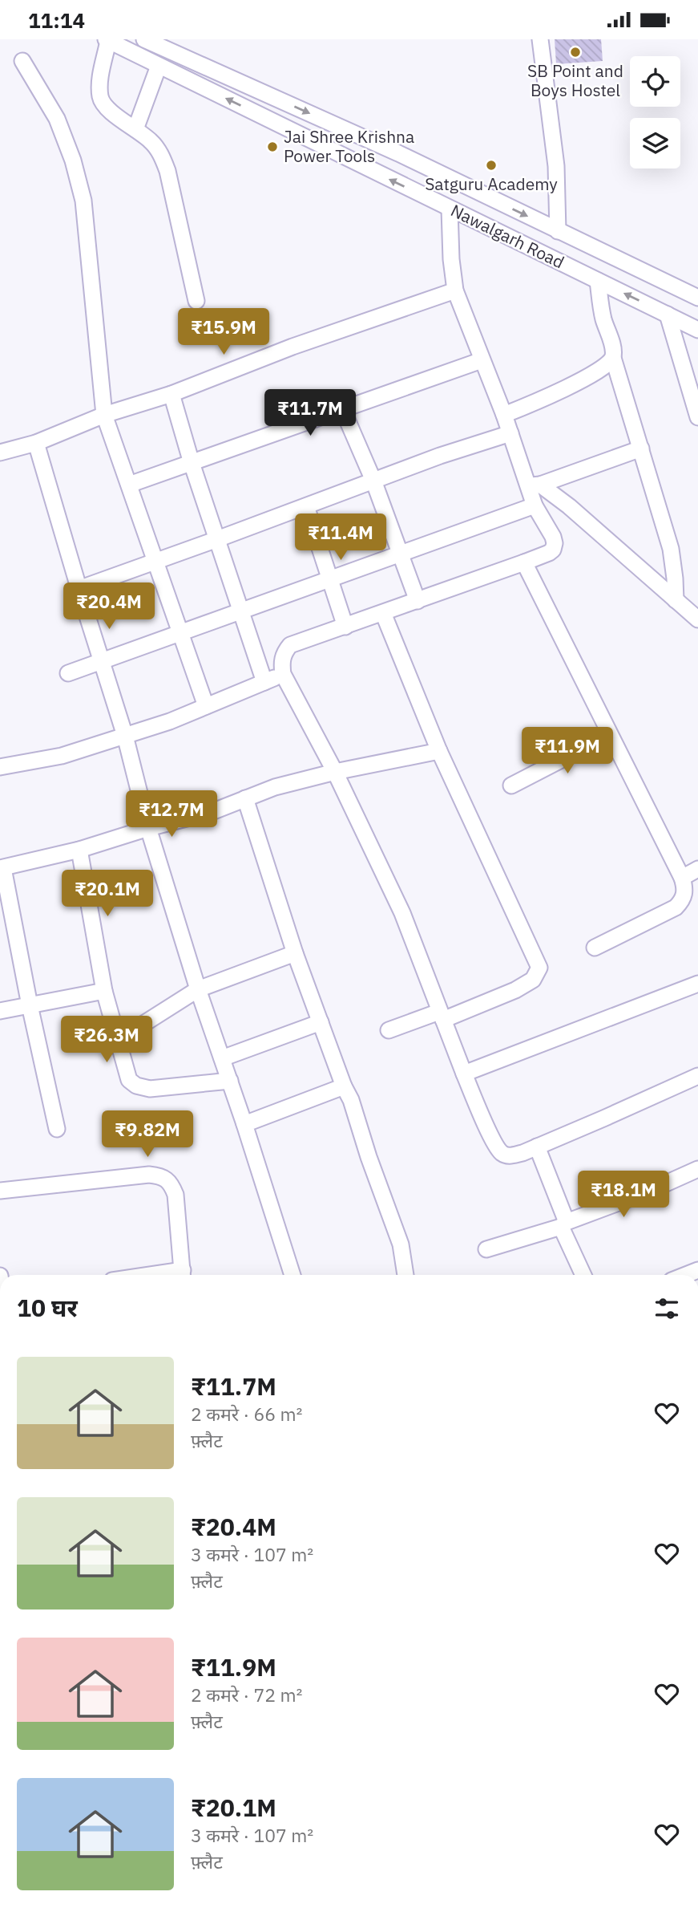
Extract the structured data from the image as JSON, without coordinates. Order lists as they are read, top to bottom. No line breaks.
{"streets":{"street":["Nawalgarh Road"]},"places":["SB Point and Boys Hostel","Jai Shree Krishna Power Tools","Satguru Academy"],"page":{"status":"11:14","price":["₹15.9M","₹11.7M","₹11.4M","₹20.4M","₹11.9M","₹12.7M","₹20.1M","₹26.3M","₹9.82M","₹18.1M"],"heading":"10 घर","list":[{"name":"₹11.7M","note":"2 कमरे · 66 m² · फ़्लैट"},{"name":"₹20.4M","note":"3 कमरे · 107 m² · फ़्लैट"},{"name":"₹11.9M","note":"2 कमरे · 72 m² · फ़्लैट"},{"name":"₹20.1M","note":"3 कमरे · 107 m² · फ़्लैट"}]}}
